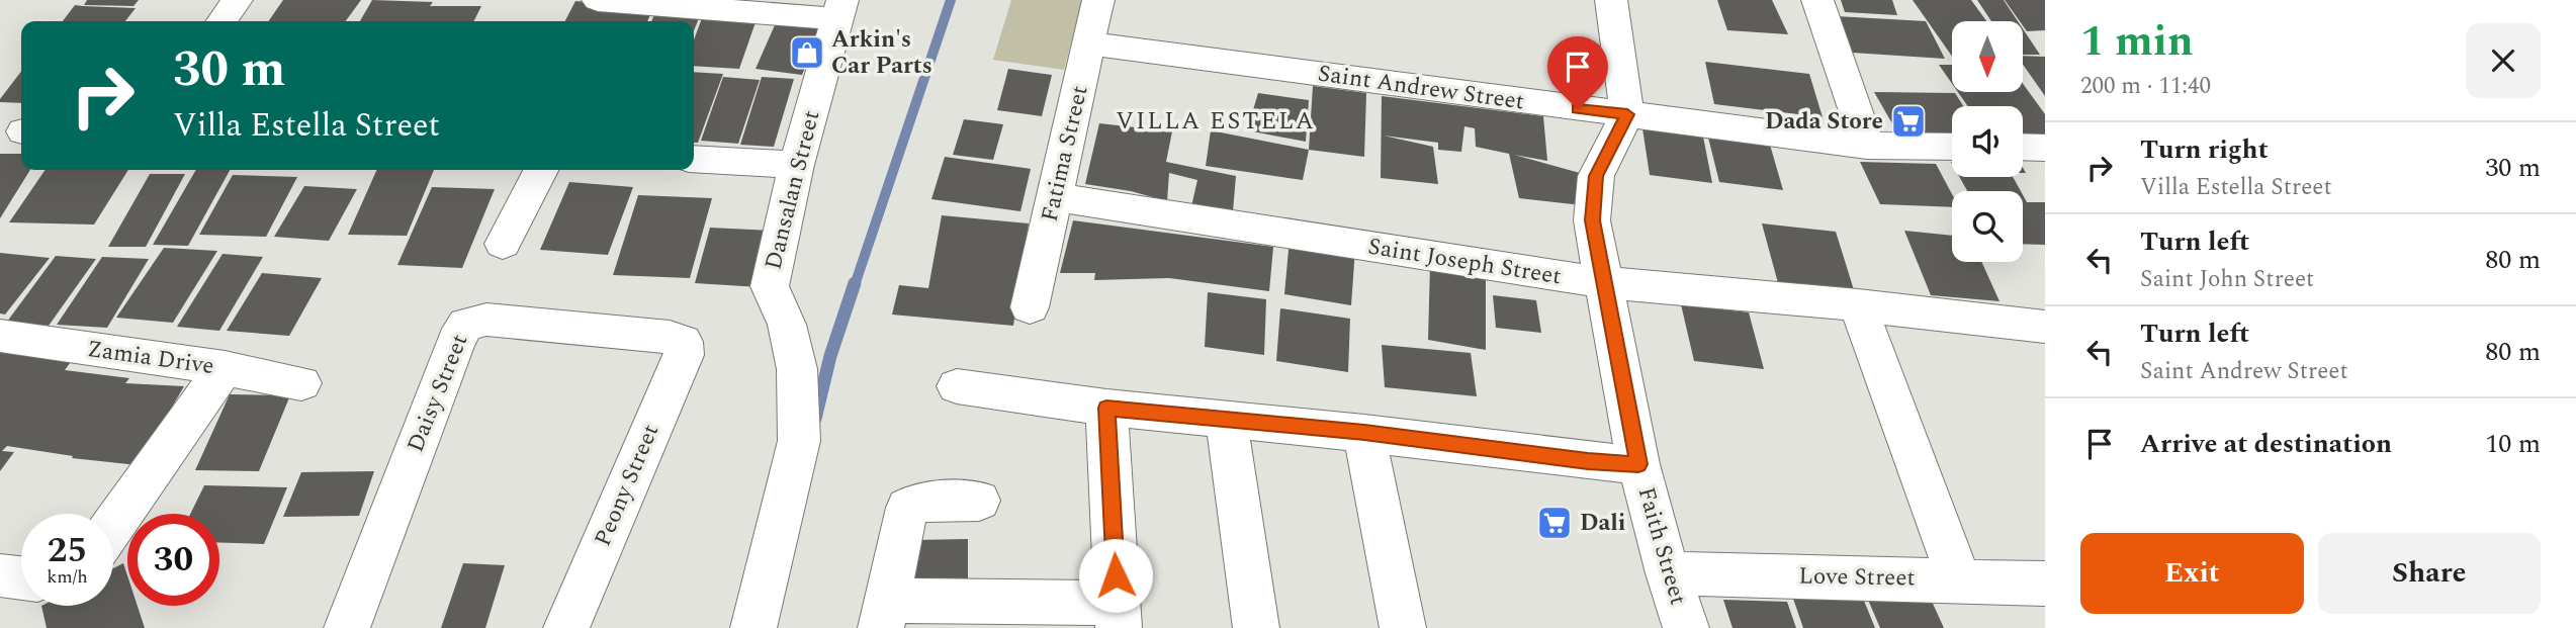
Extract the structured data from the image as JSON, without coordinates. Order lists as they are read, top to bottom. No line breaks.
{"streets":{"street":["Saint Andrew Street","Fatima Street","Dansalan Street","Saint Joseph Street","Zamia Drive","Daisy Street","Peony Street","Faith Street","Love Street"]},"crossings":[["Saint Andrew Street","Fatima Street"],["Saint Andrew Street","Faith Street"],["Fatima Street","Saint Joseph Street"],["Saint Joseph Street","Faith Street"],["Daisy Street","Peony Street"],["Faith Street","Love Street"]],"districts":["VILLA ESTELA"],"places":{"shop":["Arkin's Car Parts"],"supermarket":["Dada Store","Dali"]},"north":"bottom","page":{"heading":["1 min","200 m · 11:40"],"turn":["30 m","Villa Estella Street"],"list":[{"name":"Turn right","note":"Villa Estella Street","value":"30 m"},{"name":"Turn left","note":"Saint John Street","value":"80 m"},{"name":"Turn left","note":"Saint Andrew Street","value":"80 m"},{"name":"Arrive at destination","value":"10 m"}],"speed":"25 km/h","limit":"30","buttons":["Exit","Share"]}}
